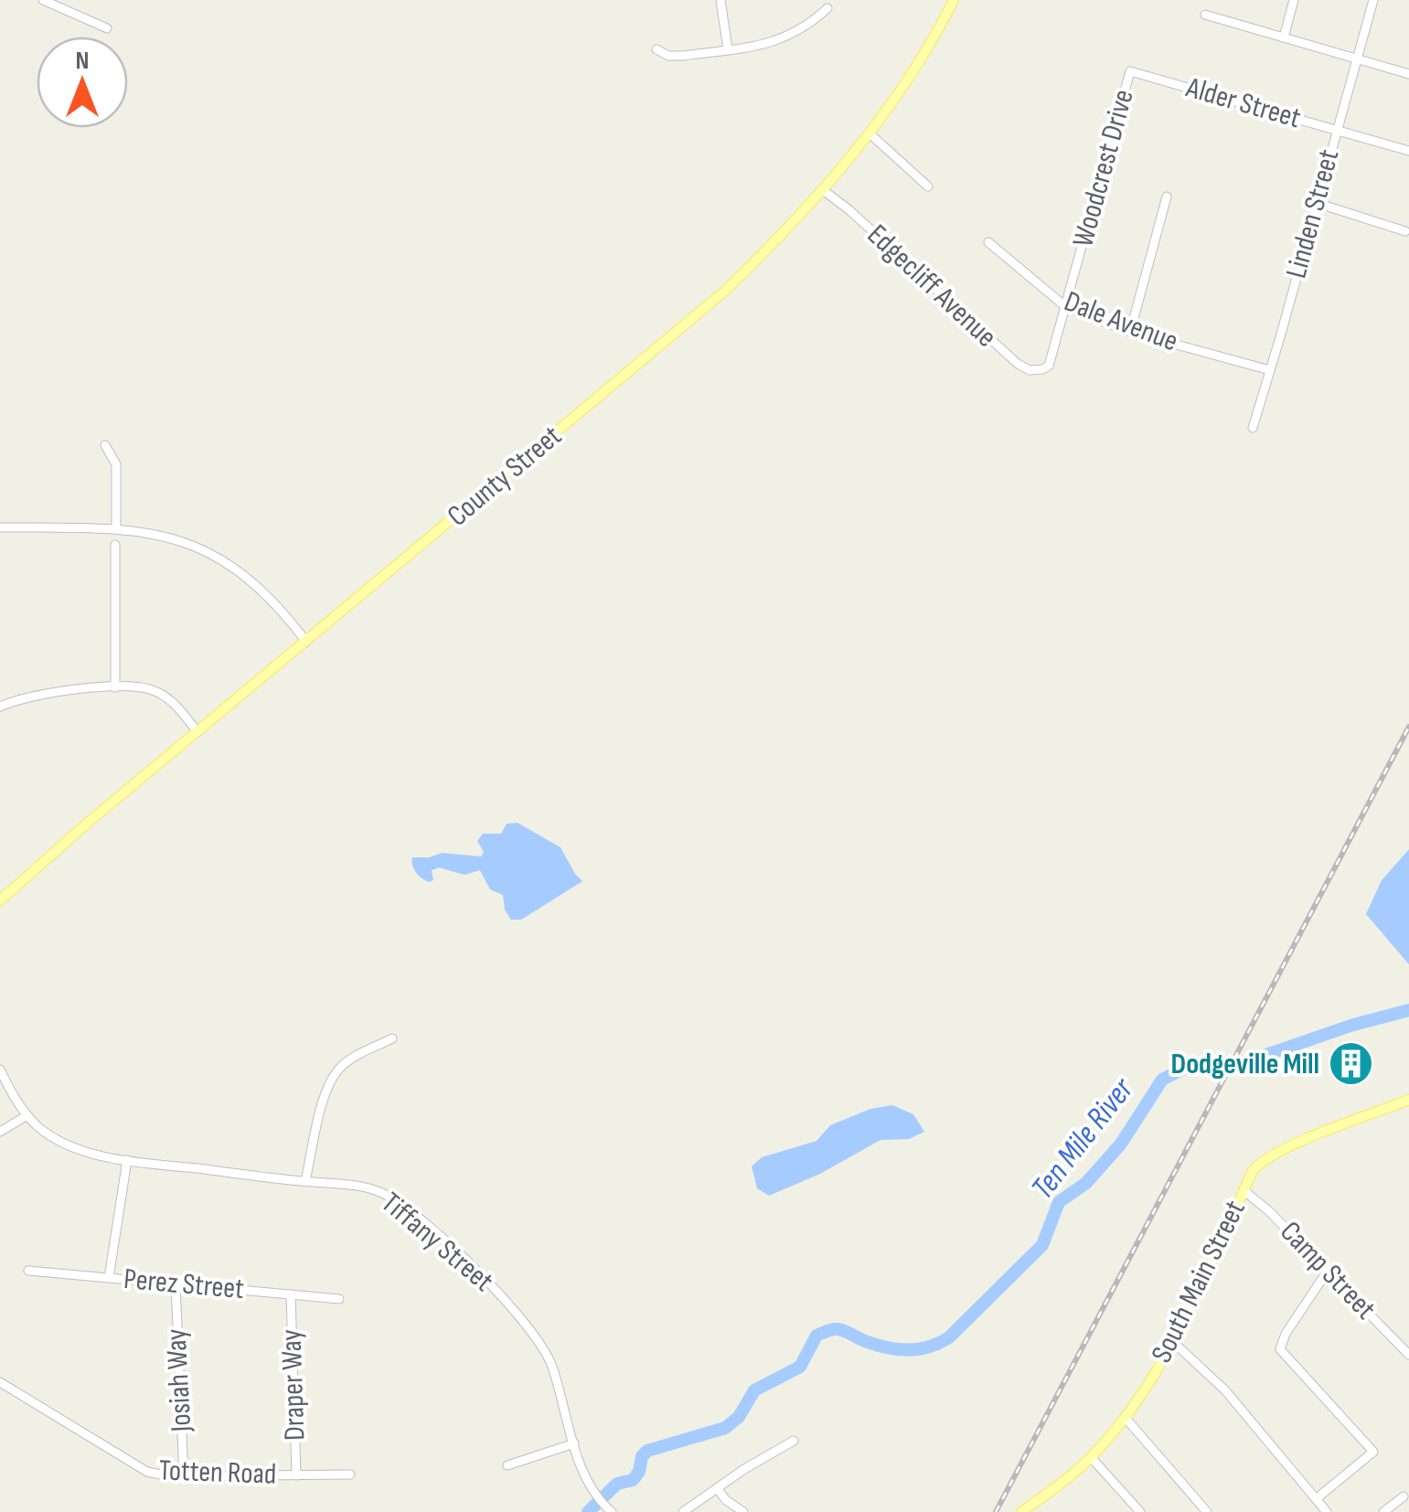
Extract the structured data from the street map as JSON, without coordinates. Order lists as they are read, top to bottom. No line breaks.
{"streets":{"main road":["County Street","South Main Street"],"street":["Alder Street","Woodcrest Drive","Linden Street","Edgecliff Avenue","Dale Avenue","Tiffany Street","Camp Street","Perez Street","Josiah Way","Draper Way","Totten Road"]},"crossings":[["Alder Street","Woodcrest Drive"],["Alder Street","Linden Street"],["Woodcrest Drive","Edgecliff Avenue"],["Woodcrest Drive","Dale Avenue"],["Linden Street","Dale Avenue"],["Edgecliff Avenue","County Street"],["Camp Street","South Main Street"],["Perez Street","Josiah Way"],["Perez Street","Draper Way"],["Josiah Way","Totten Road"],["Draper Way","Totten Road"]],"water":["Ten Mile River"],"places":{"building":["Dodgeville Mill"]},"north":"top"}
